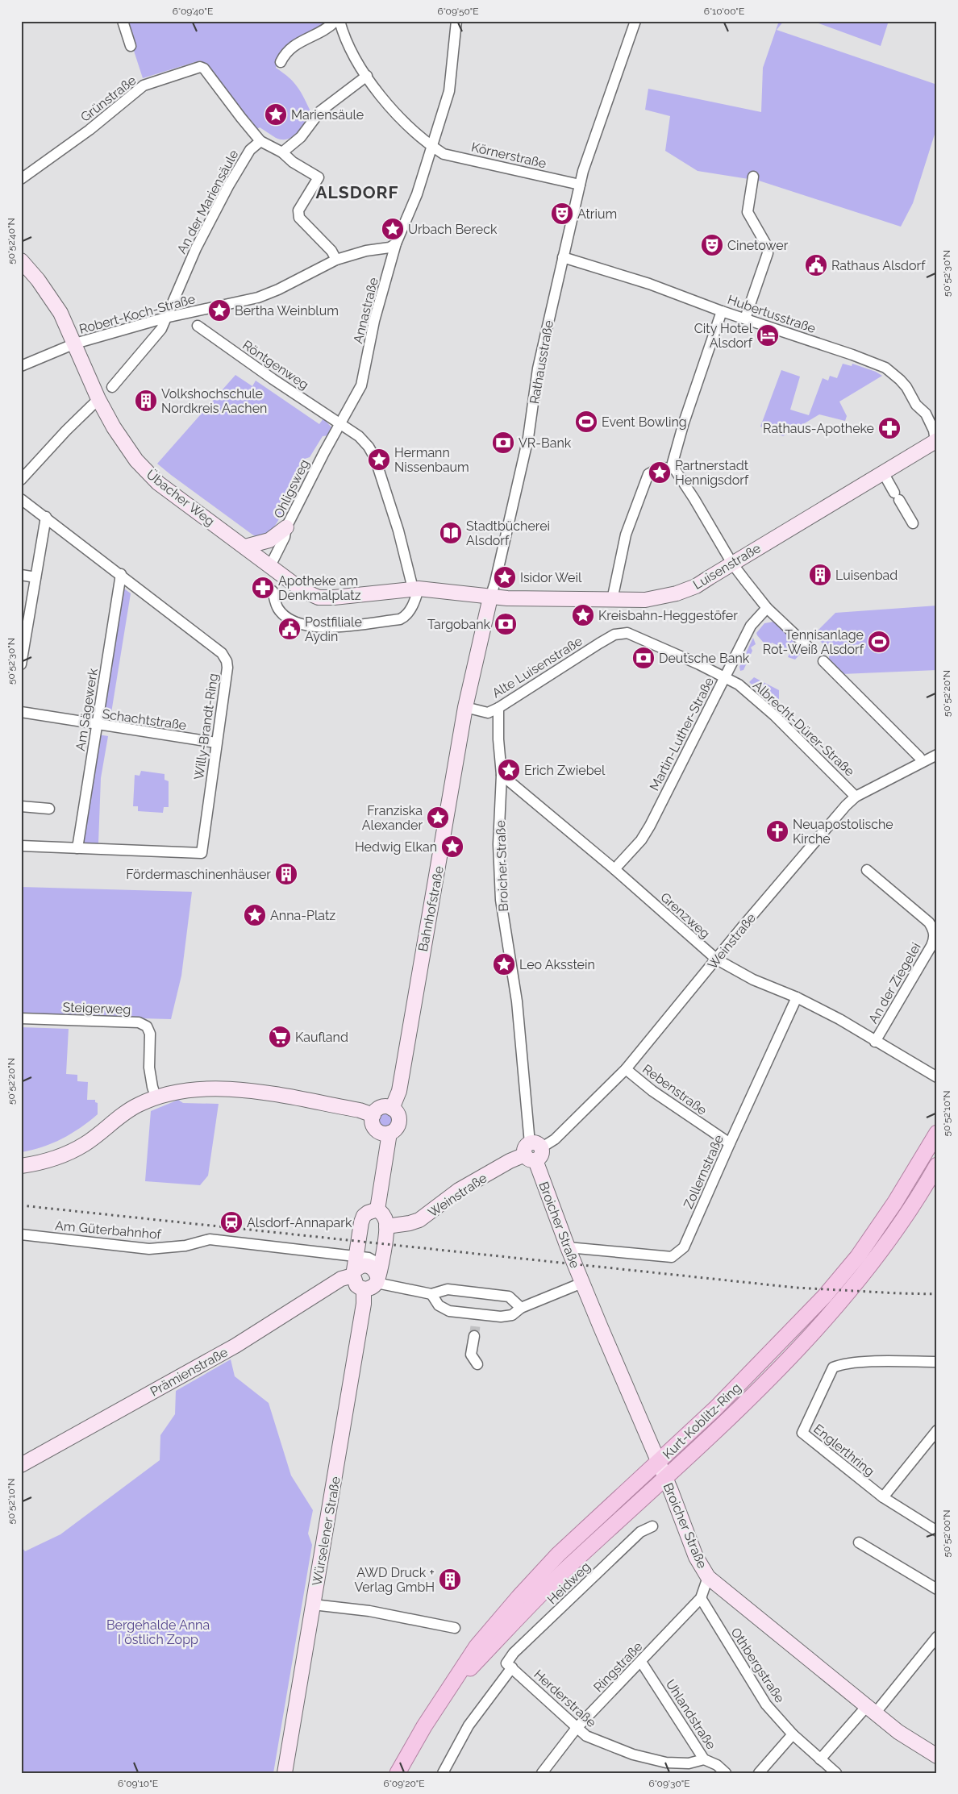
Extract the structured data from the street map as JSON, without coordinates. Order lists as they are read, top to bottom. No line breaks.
{"streets":{"main road":["Rathausstraße","Übacher Weg","Luisenstraße","Broicher Straße","Bahnhofstraße","Weinstraße","Prämienstraße","Kurt-Koblitz-Ring","Würselener Straße"],"street":["Grünstraße","Körnerstraße","An der Mariensäule","Annastraße","Robert-Koch-Straße","Hubertusstraße","Röntgenweg","Ohligsweg","Alte Luisenstraße","Am Sägewerk","Schachtstraße","Willy-Brandt-Ring","Albrecht-Dürer-Straße","Martin-Luther-Straße","Grenzweg","An der Ziegelei","Steigerweg","Rebenstraße","Zollernstraße","Am Güterbahnhof","Englerthring","Heidweg","Othbergstraße","Ringstraße","Herderstraße","Uhlandstraße"]},"crossings":[["Grünstraße","An der Mariensäule"],["Körnerstraße","Annastraße"],["Körnerstraße","Rathausstraße"],["An der Mariensäule","Robert-Koch-Straße"],["Annastraße","Robert-Koch-Straße"],["Annastraße","Röntgenweg"],["Annastraße","Ohligsweg"],["Robert-Koch-Straße","Übacher Weg"],["Hubertusstraße","Rathausstraße"],["Hubertusstraße","Luisenstraße"],["Rathausstraße","Übacher Weg"],["Rathausstraße","Luisenstraße"],["Rathausstraße","Alte Luisenstraße"],["Rathausstraße","Bahnhofstraße"],["Röntgenweg","Ohligsweg"],["Ohligsweg","Übacher Weg"],["Übacher Weg","Luisenstraße"],["Alte Luisenstraße","Albrecht-Dürer-Straße"],["Alte Luisenstraße","Broicher Straße"],["Alte Luisenstraße","Bahnhofstraße"],["Am Sägewerk","Schachtstraße"],["Am Sägewerk","Willy-Brandt-Ring"],["Schachtstraße","Willy-Brandt-Ring"],["Albrecht-Dürer-Straße","Martin-Luther-Straße"],["Albrecht-Dürer-Straße","Weinstraße"],["Martin-Luther-Straße","Grenzweg"],["Broicher Straße","Grenzweg"],["Broicher Straße","Weinstraße"],["Broicher Straße","Zollernstraße"],["Broicher Straße","Kurt-Koblitz-Ring"],["Broicher Straße","Ringstraße"],["Grenzweg","Weinstraße"],["Grenzweg","An der Ziegelei"],["Grenzweg","Zollernstraße"],["Weinstraße","Rebenstraße"],["Rebenstraße","Zollernstraße"],["Am Güterbahnhof","Würselener Straße"],["Heidweg","Herderstraße"],["Othbergstraße","Ringstraße"],["Ringstraße","Herderstraße"],["Ringstraße","Uhlandstraße"],["Herderstraße","Uhlandstraße"]],"districts":["ALSDORF"],"parks":["Bergehalde Anna I östlich Zopp"],"places":{"place":["Mariensäule","Urbach Bereck","Bertha Weinblum","Hermann Nissenbaum","Partnerstadt Hennigsdorf","Isidor Weil","Kreisbahn-Heggestöfer","Erich Zwiebel","Franziska Alexander","Hedwig Elkan","Anna-Platz","Leo Aksstein"],"theatre":["Atrium","Cinetower"],"public building":["Rathaus Alsdorf","Postfiliale Aydin"],"hotel":["City Hotel Alsdorf"],"building":["Volkshochschule Nordkreis Aachen","Luisenbad","Fördermaschinenhäuser","AWD Druck + Verlag GmbH"],"sports":["Event Bowling","Tennisanlage Rot-Weiß Alsdorf"],"pharmacy":["Rathaus-Apotheke","Apotheke am Denkmalplatz"],"bank":["VR-Bank","Targobank","Deutsche Bank"],"library":["Stadtbücherei Alsdorf"],"church":["Neuapostolische Kirche"],"supermarket":["Kaufland"],"station":["Alsdorf-Annapark"]},"coordinates":["6°09'40\"E","6°09'50\"E","6°10'00\"E","50°52'40\"N","50°52'30\"N","50°52'20\"N","50°52'10\"N","50°52'00\"N","6°09'10\"E","6°09'20\"E","6°09'30\"E"]}
